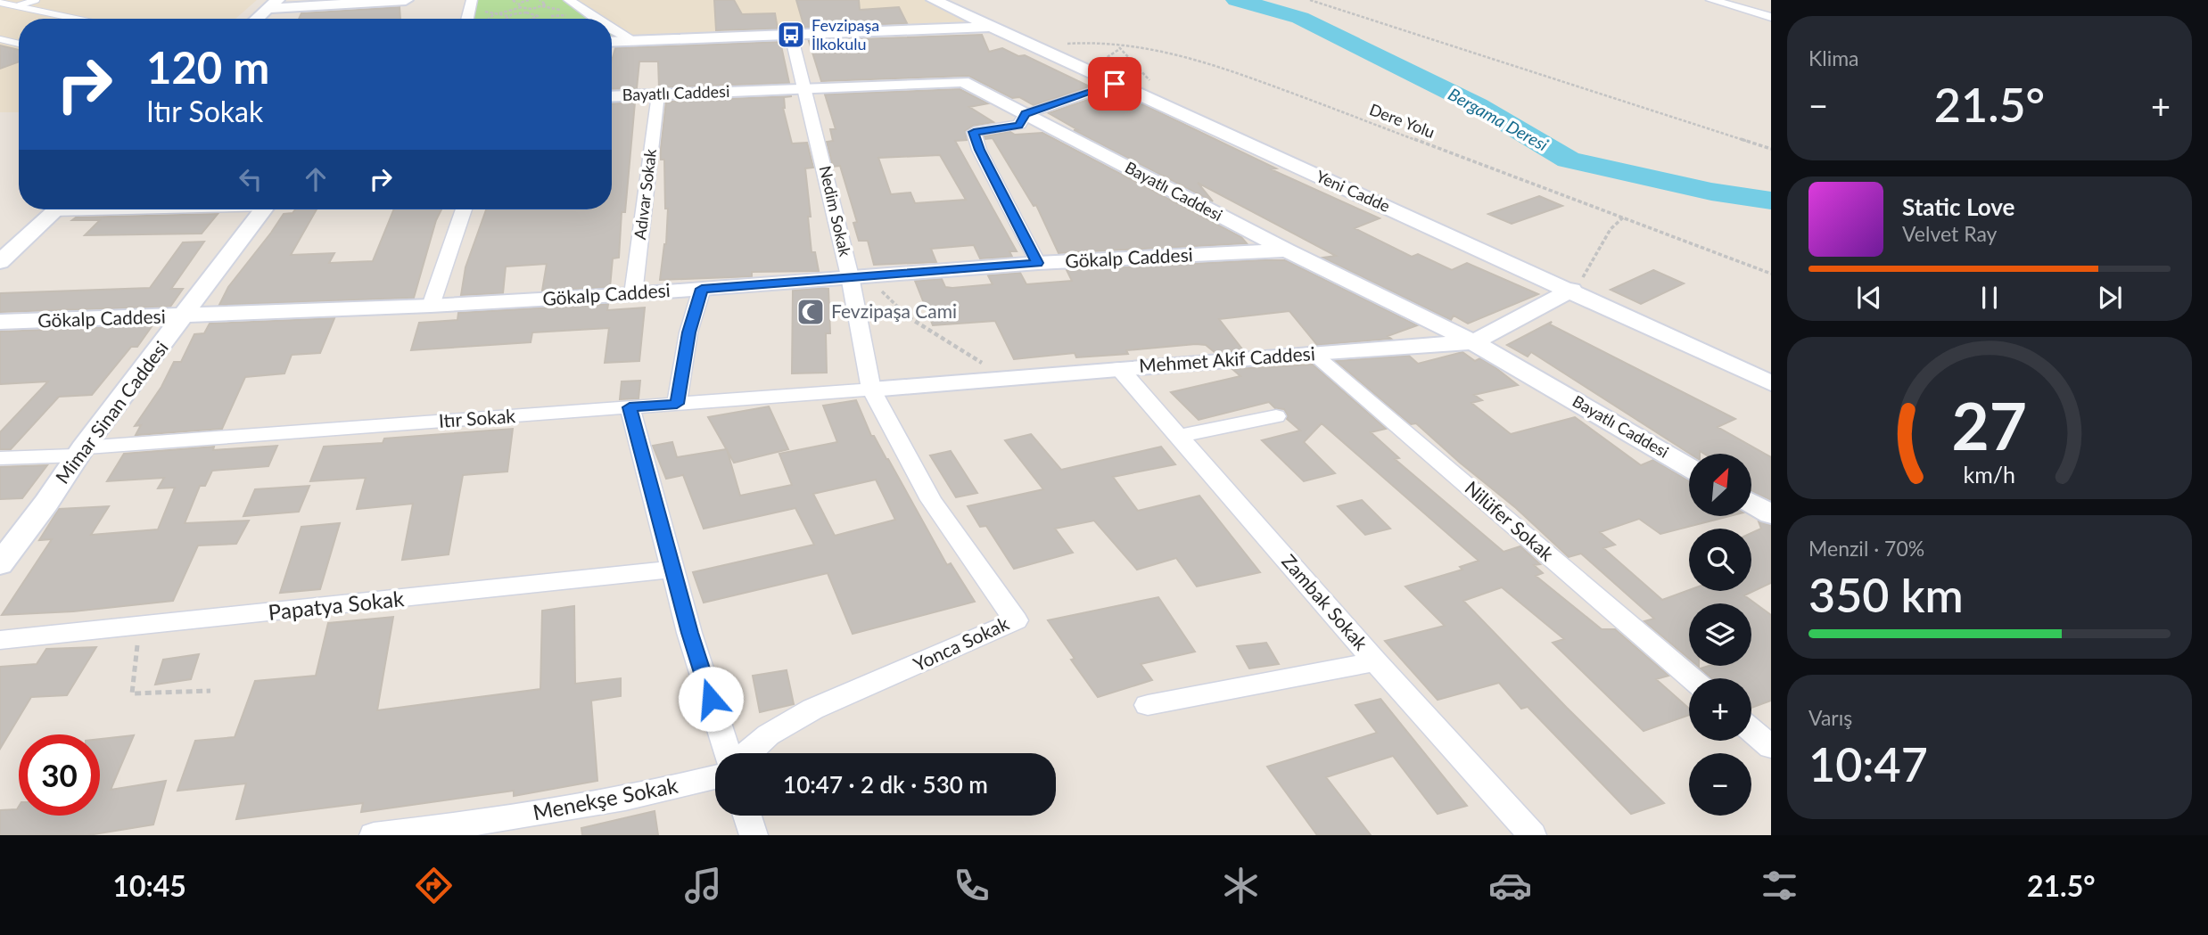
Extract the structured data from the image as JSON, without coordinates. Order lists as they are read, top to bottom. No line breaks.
{"streets":{"street":["Bayatlı Caddesi","Yeni Cadde","Adıvar Sokak","Nedim Sokak","Gökalp Caddesi","Mehmet Akif Caddesi","Mimar Sinan Caddesi","Itır Sokak","Nilüfer Sokak","Zambak Sokak","Papatya Sokak","Yonca Sokak","Menekşe Sokak"],"path":["Dere Yolu"]},"crossings":[["Bayatlı Caddesi","Adıvar Sokak"],["Bayatlı Caddesi","Nedim Sokak"],["Bayatlı Caddesi","Gökalp Caddesi"],["Bayatlı Caddesi","Mehmet Akif Caddesi"],["Yeni Cadde","Mehmet Akif Caddesi"],["Adıvar Sokak","Gökalp Caddesi"],["Nedim Sokak","Gökalp Caddesi"],["Nedim Sokak","Mehmet Akif Caddesi"],["Nedim Sokak","Itır Sokak"],["Nedim Sokak","Yonca Sokak"],["Gökalp Caddesi","Mimar Sinan Caddesi"],["Mehmet Akif Caddesi","Itır Sokak"],["Mehmet Akif Caddesi","Nilüfer Sokak"],["Mehmet Akif Caddesi","Zambak Sokak"],["Mehmet Akif Caddesi","Yonca Sokak"],["Mimar Sinan Caddesi","Itır Sokak"],["Itır Sokak","Yonca Sokak"]],"water":["Bergama Deresi"],"places":{"bus stop":["Fevzipaşa İlkokulu"],"mosque":["Fevzipaşa Cami"]},"north":"top right","page":{"tile":["Klima",["Menzil · 70%","350 km"],["Varış","10:47"]],"turn":["120 m","Itır Sokak"],"heat":["−","21.5°","+"],"song":["Static Love","Velvet Ray"],"map_buttons":["+","−"],"limit":"30","trip":"10:47 · 2 dk · 530 m","tabs":["10:45","21.5°"],"gauge":["27","km/h"]}}
